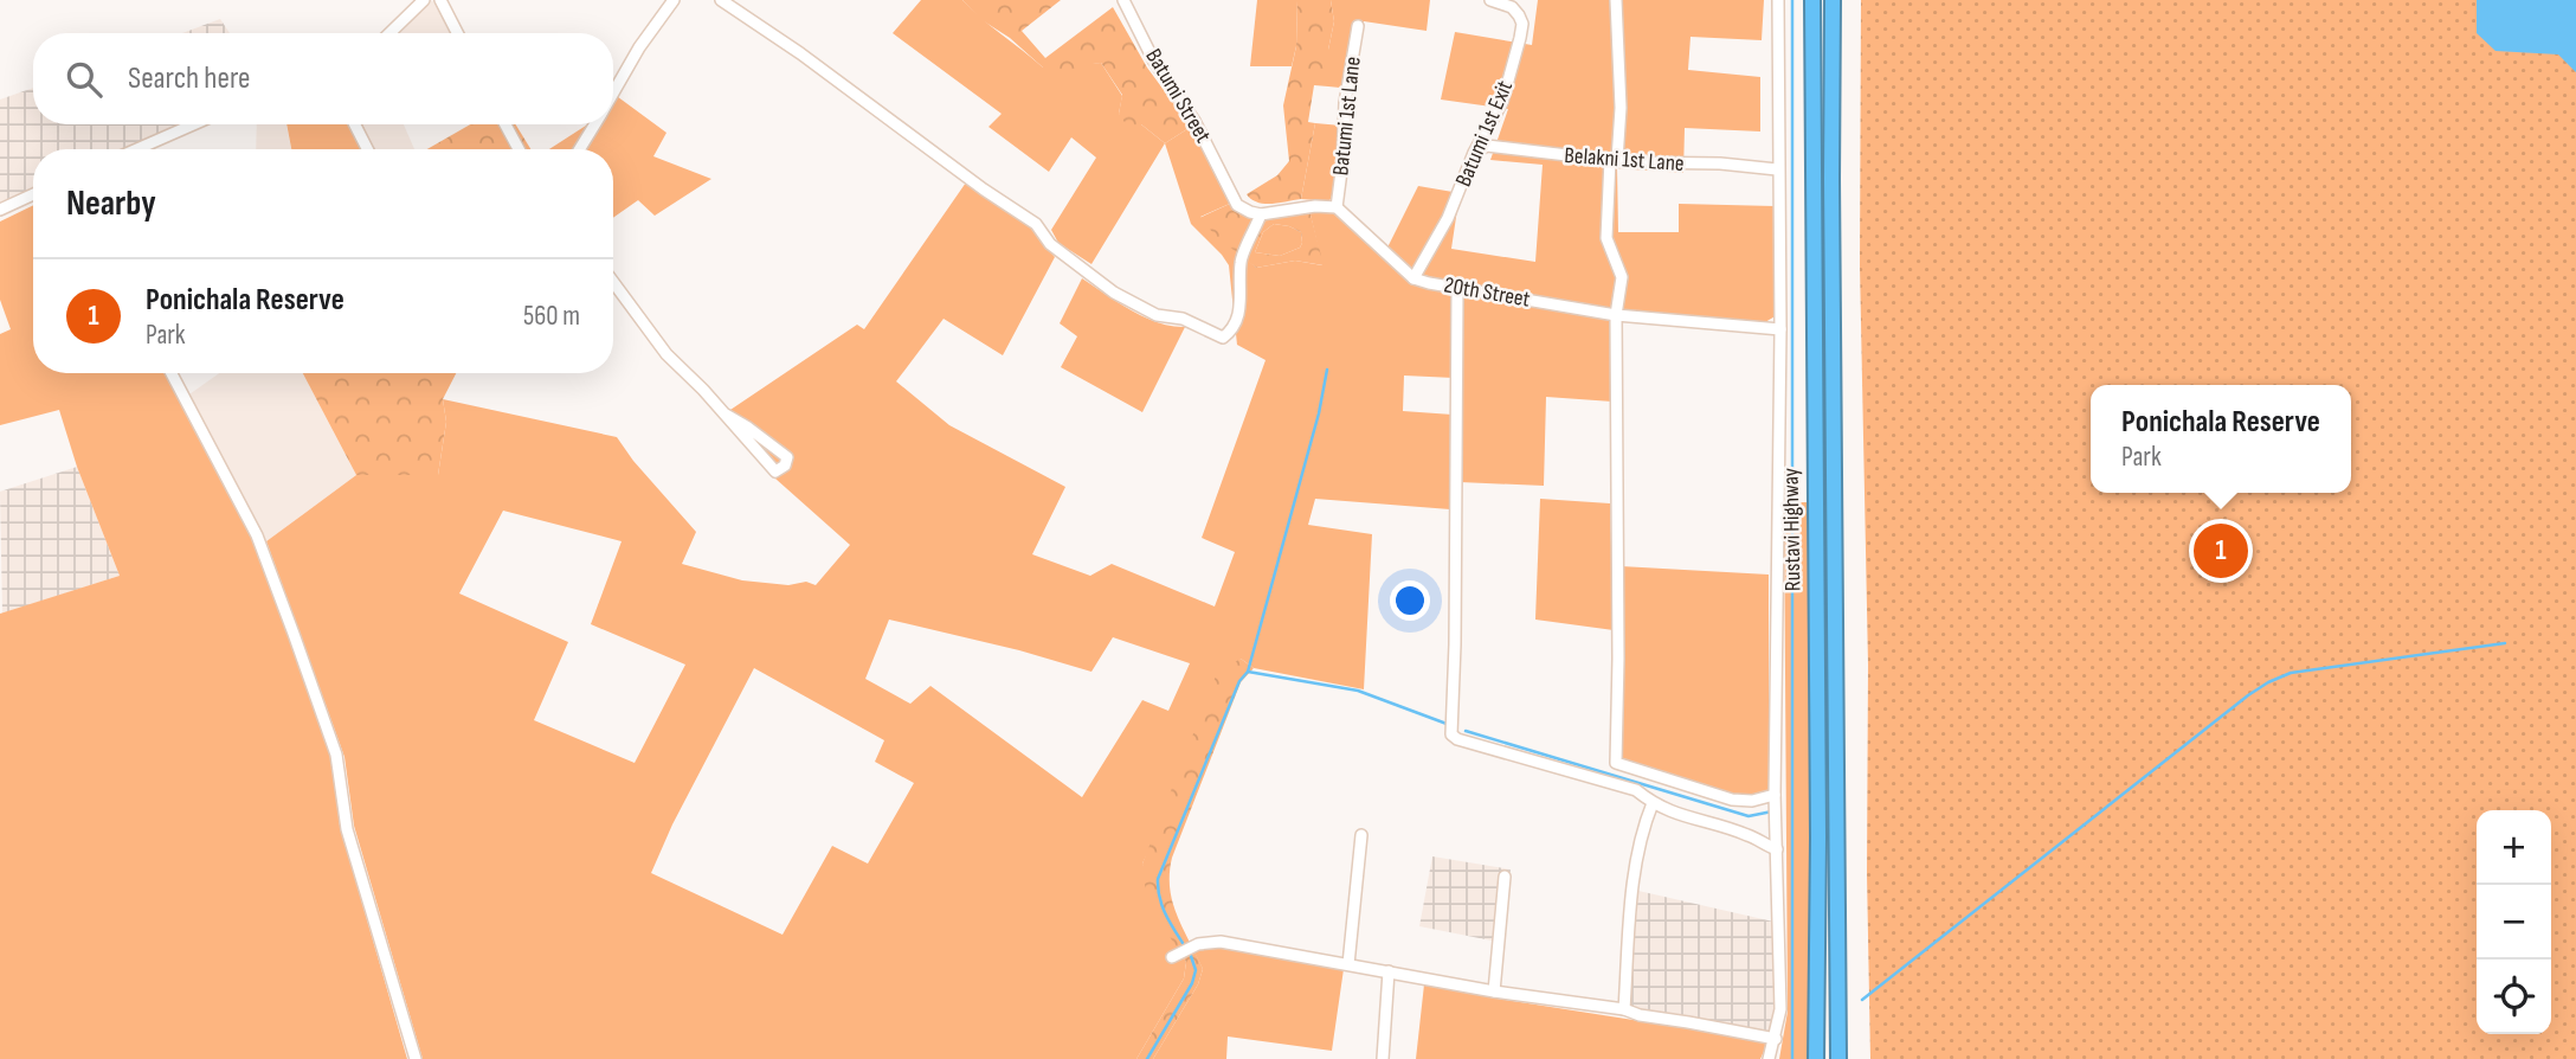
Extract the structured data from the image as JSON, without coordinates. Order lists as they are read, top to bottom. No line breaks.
{"streets":{"highway":["Rustavi Highway"],"street":["Batumi Street","Batumi 1st Lane","Batumi 1st Exit","Belakni 1st Lane","20th Street"]},"crossings":[["Batumi 1st Lane","20th Street"],["Batumi 1st Exit","Belakni 1st Lane"],["Batumi 1st Exit","20th Street"]],"page":{"search":"Search here","heading":"Nearby","list":[{"mark":"1","name":"Ponichala Reserve","note":"Park","value":"560 m"}],"popup":["Ponichala Reserve","Park"],"pins":"1","map_buttons":["+","−"]}}
